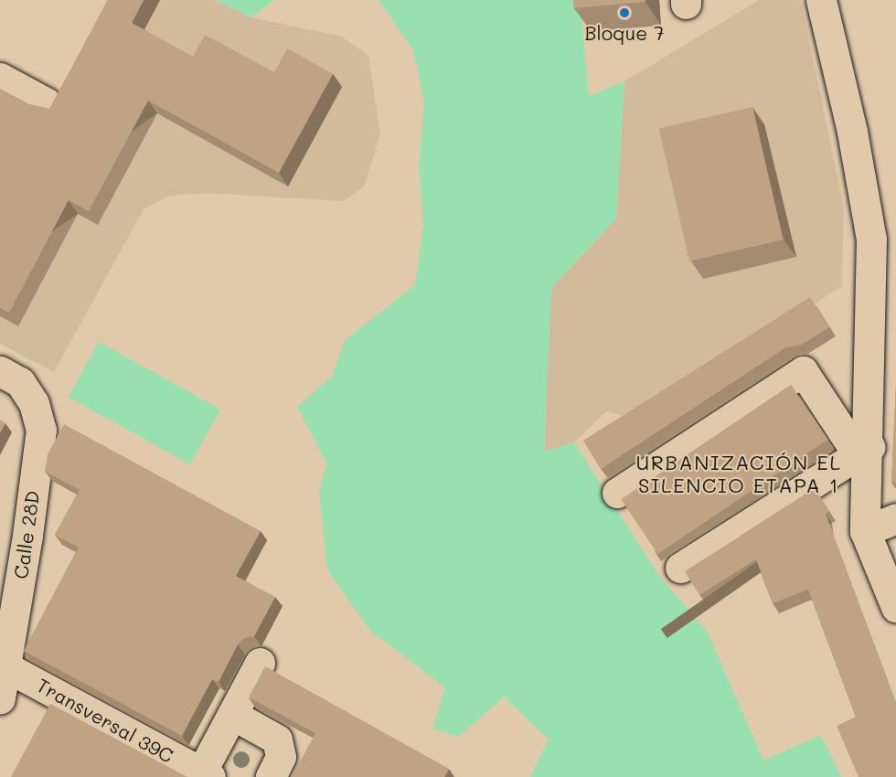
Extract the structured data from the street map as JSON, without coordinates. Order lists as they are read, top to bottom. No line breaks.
{"streets":{"street":["Calle 28D","Transversal 39C"]},"crossings":[["Calle 28D","Transversal 39C"]],"districts":["URBANIZACIÓN EL SILENCIO ETAPA 1"],"places":["Bloque 7"]}
